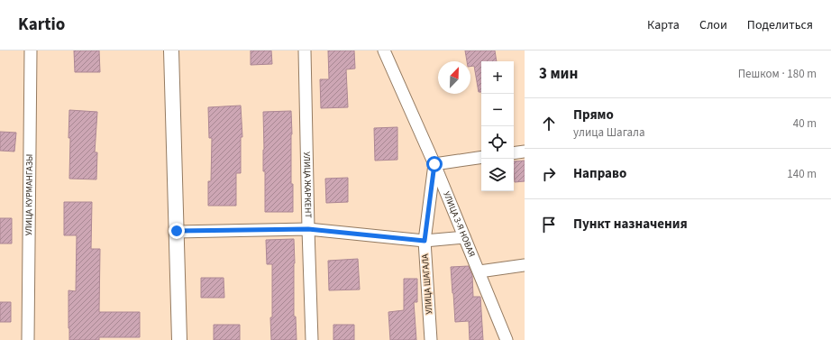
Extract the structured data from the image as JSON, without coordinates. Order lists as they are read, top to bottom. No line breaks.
{"streets":{"street":["УЛИЦА ЖАРКЕНТ","УЛИЦА КУРМАНГАЗЫ","УЛИЦА 3-Я НОВАЯ","УЛИЦА ШАГАЛА"]},"crossings":[["УЛИЦА 3-Я НОВАЯ","УЛИЦА ШАГАЛА"]],"north":"top right","page":{"header":"Kartio","nav":["Карта","Слои","Поделиться"],"heading":["3 мин","Пешком · 180 m"],"map_buttons":["+","−"],"list":[["Прямо","улица Шагала","40 m"],["Направо","140 m"],"Пункт назначения"]}}
